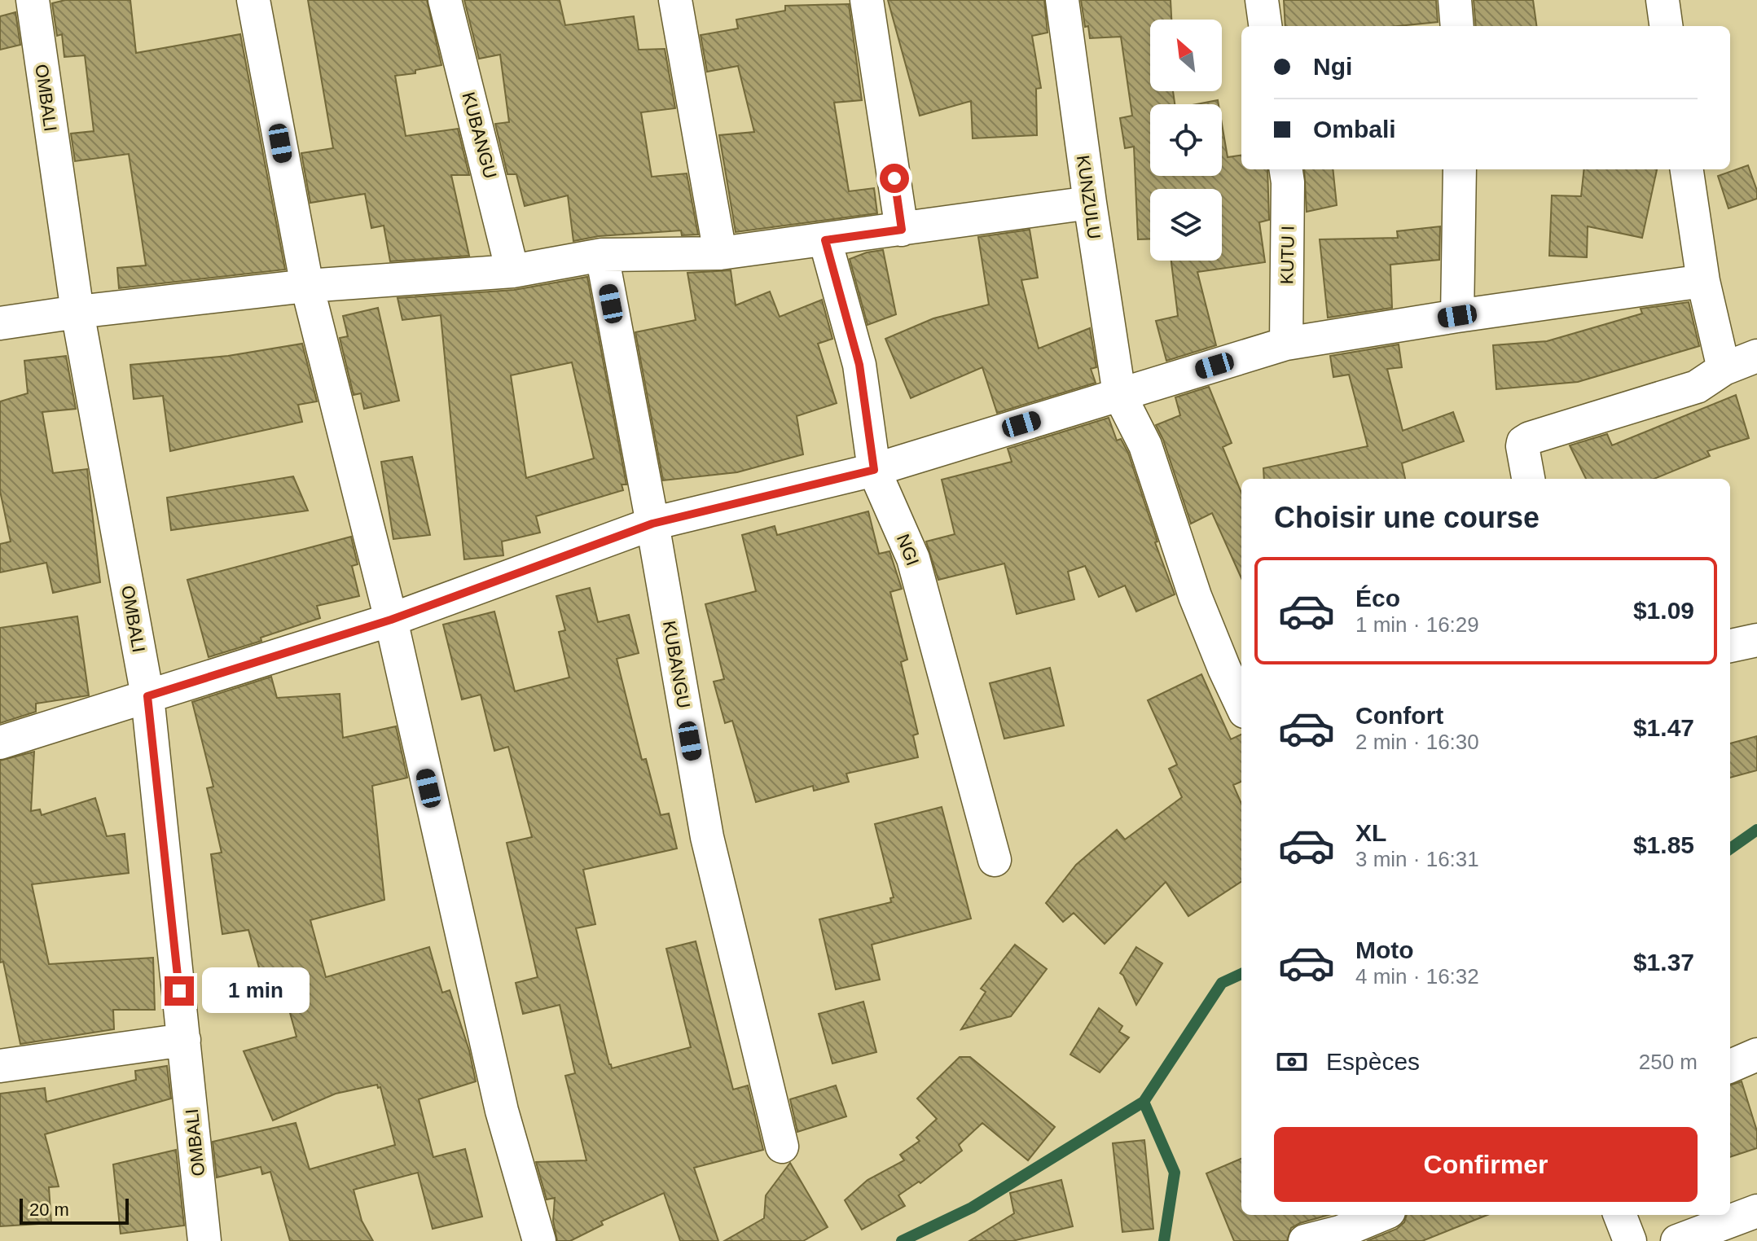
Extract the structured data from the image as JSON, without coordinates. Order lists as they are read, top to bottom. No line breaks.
{"streets":{"street":["OMBALI","KUBANGU","KUNZULU","KUTU I","NGI"]},"scale_bar":"20 m","north":"top left","page":{"banner":["Ngi","Ombali"],"heading":"Choisir une course","list":[{"name":"Éco","note":"1 min · 16:29","value":"$1.09"},{"name":"Confort","note":"2 min · 16:30","value":"$1.47"},{"name":"XL","note":"3 min · 16:31","value":"$1.85"},{"name":"Moto","note":"4 min · 16:32","value":"$1.37"}],"bubble":"1 min","pay":["Espèces","250 m"],"buttons":"Confirmer","scale":"20 m"}}
